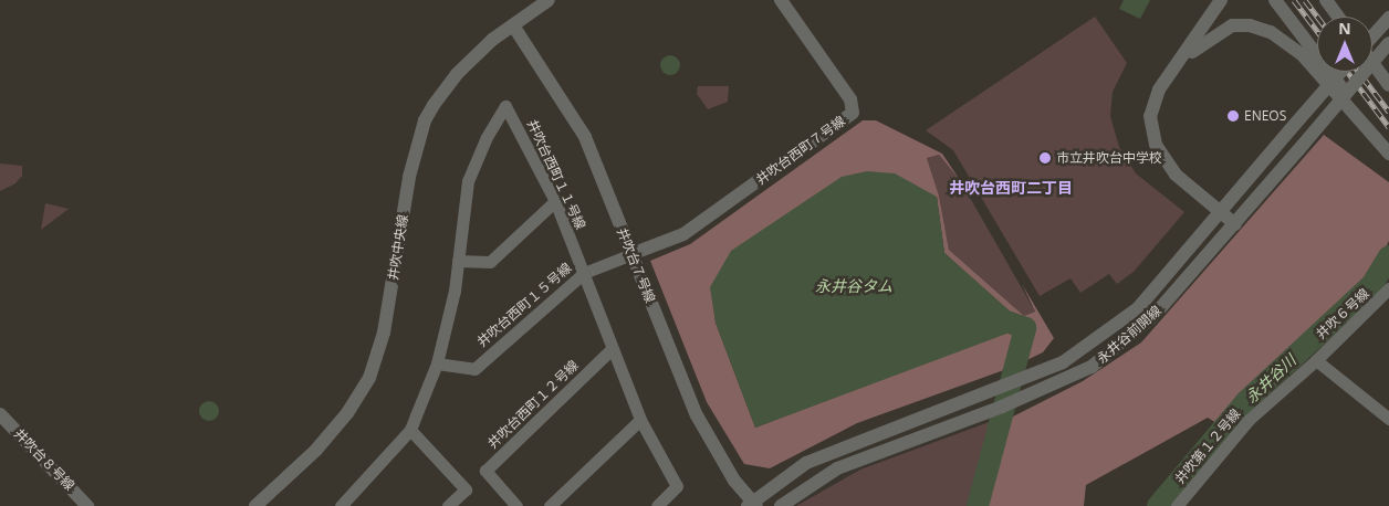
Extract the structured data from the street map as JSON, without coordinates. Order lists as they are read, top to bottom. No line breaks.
{"streets":{"street":["井吹台西町７号線","井吹台西町１１号線","井吹中央線","井吹台７号線","井吹台西町１５号線","井吹６号線","永井谷前開線","井吹台西町１２号線","井吹第１２号線","井吹台８号線"]},"crossings":[["井吹台西町７号線","井吹台７号線"],["井吹台西町７号線","井吹台西町１５号線"],["井吹台西町１１号線","井吹台西町１５号線"],["井吹台西町１１号線","井吹台西町１２号線"],["井吹中央線","井吹台７号線"],["井吹台７号線","井吹台西町１５号線"],["井吹台７号線","永井谷前開線"],["井吹６号線","井吹第１２号線"]],"districts":["井吹台西町二丁目"],"water":["永井谷タム","永井谷川"],"places":["ENEOS","市立井吹台中学校"],"north":"top"}
